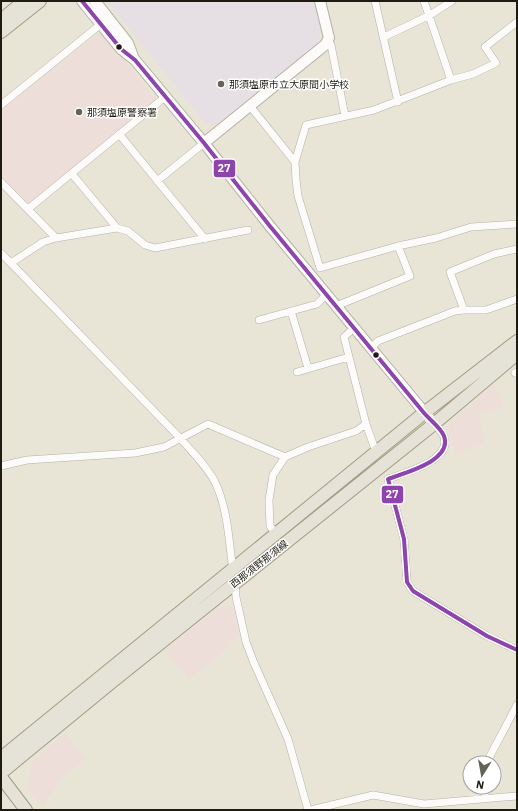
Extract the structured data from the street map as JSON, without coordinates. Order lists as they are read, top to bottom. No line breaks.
{"streets":{"main road":["西那須野那須線"]},"places":["那須塩原市立大原間小学校","那須塩原警察署"],"lines":["transit line 27"],"north":"bottom"}
